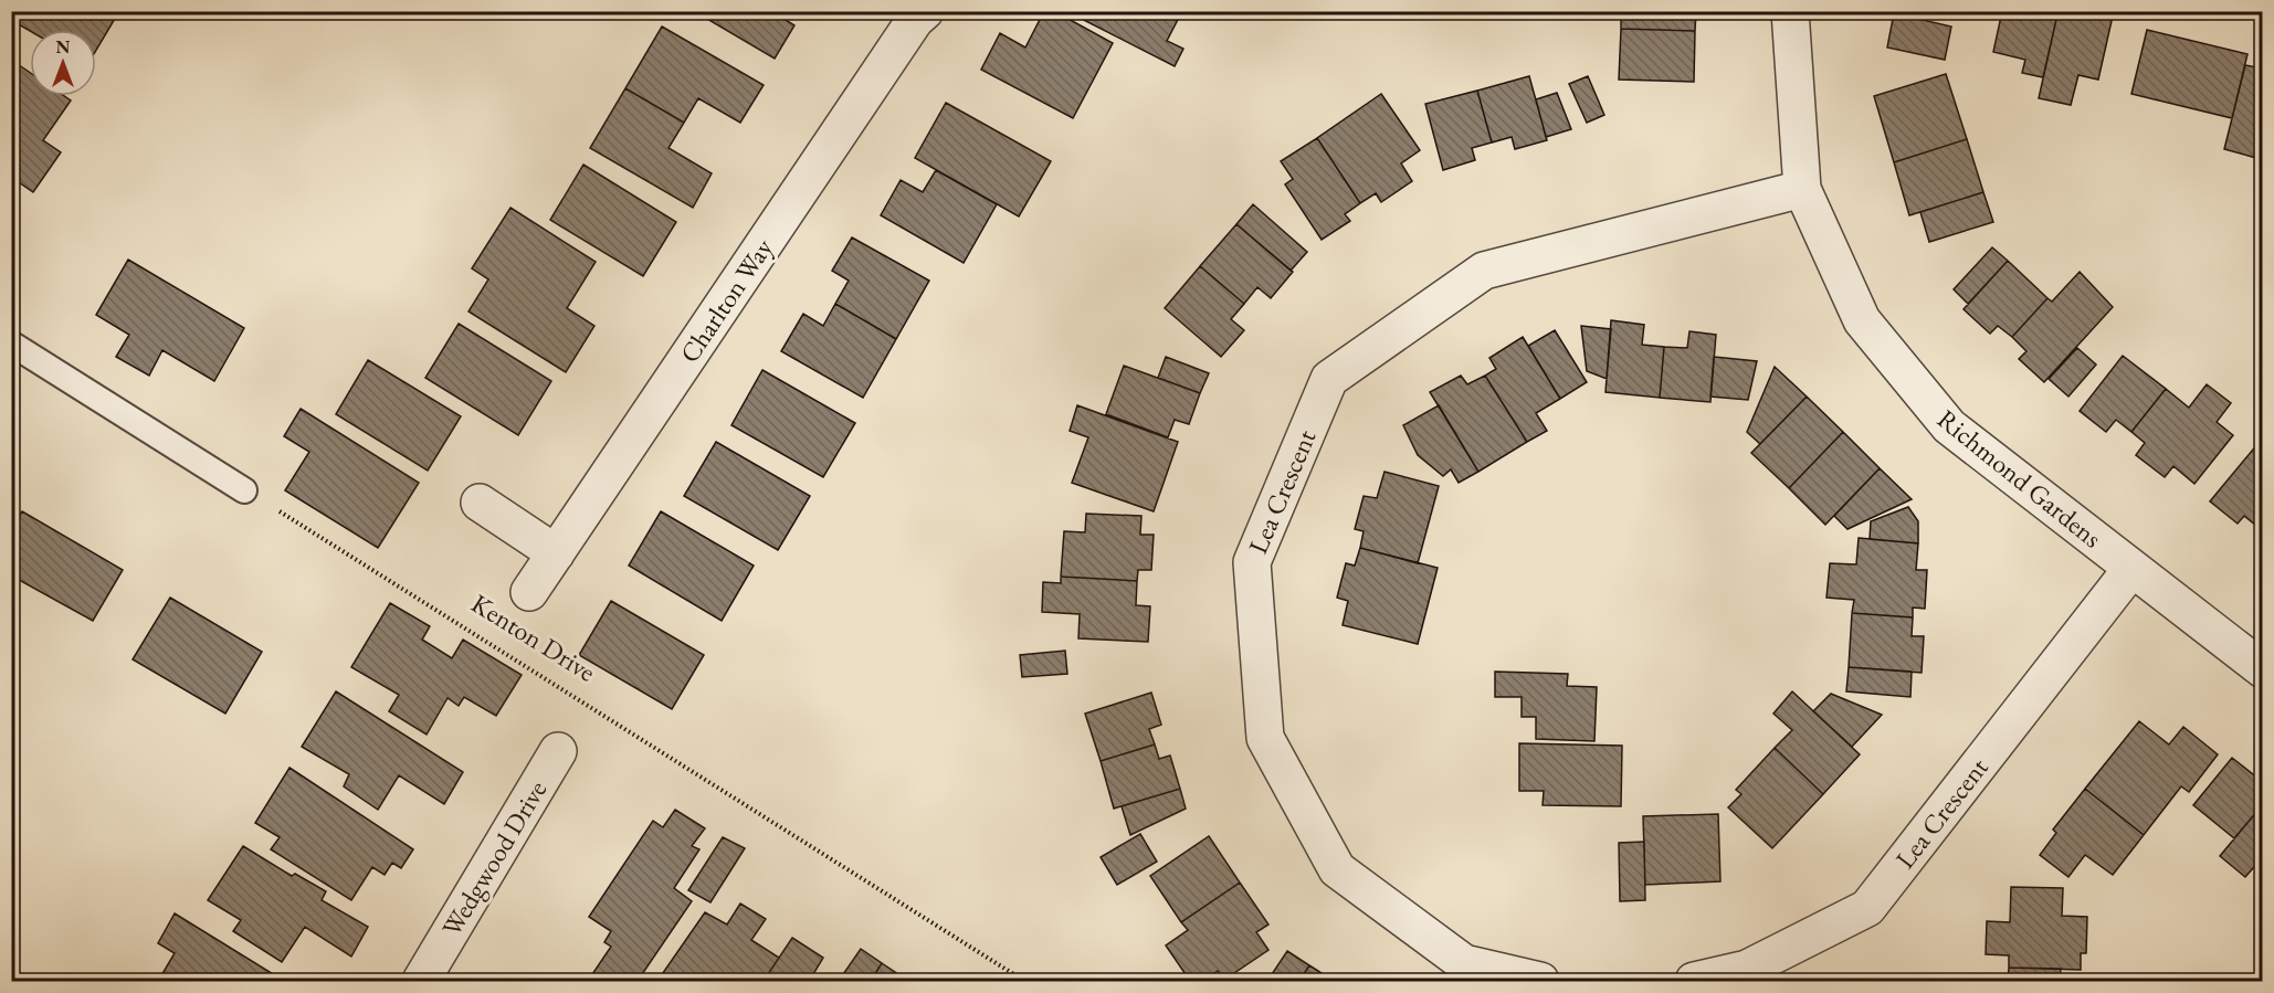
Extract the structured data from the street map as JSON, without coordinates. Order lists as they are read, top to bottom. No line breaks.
{"streets":{"street":["Charlton Way","Richmond Gardens","Lea Crescent","Wedgwood Drive"],"path":["Kenton Drive"]},"crossings":[["Richmond Gardens","Lea Crescent"]],"north":"top"}
